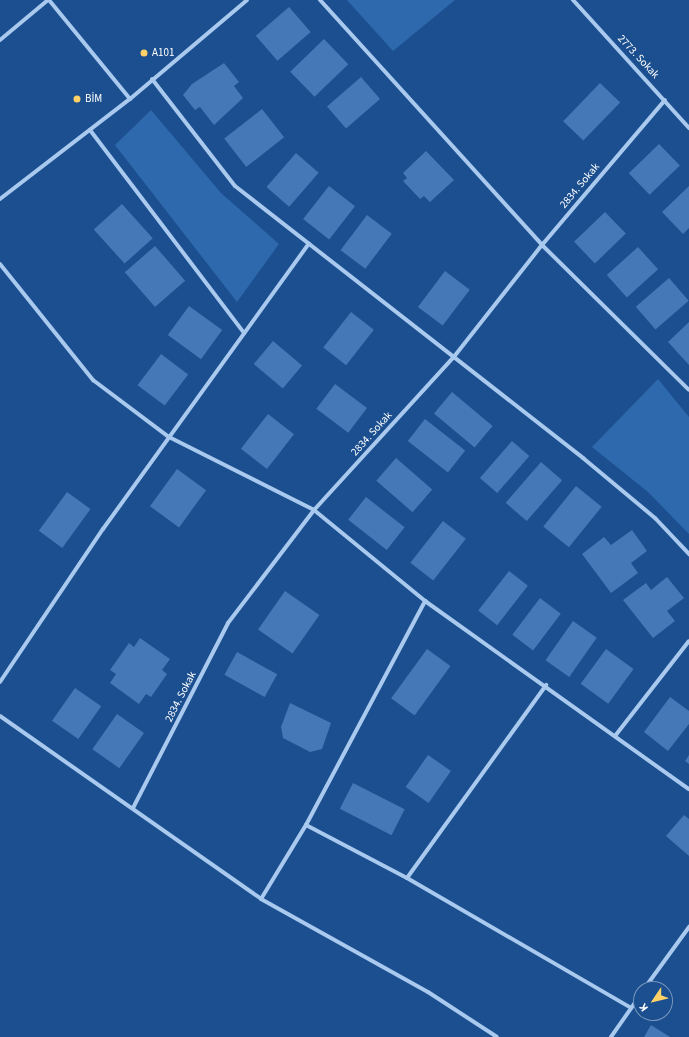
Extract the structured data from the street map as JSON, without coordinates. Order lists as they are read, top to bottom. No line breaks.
{"streets":{"street":["2773. Sokak","2834. Sokak"]},"crossings":[["2773. Sokak","2834. Sokak"]],"places":["A101","BİM"],"north":"bottom left"}
